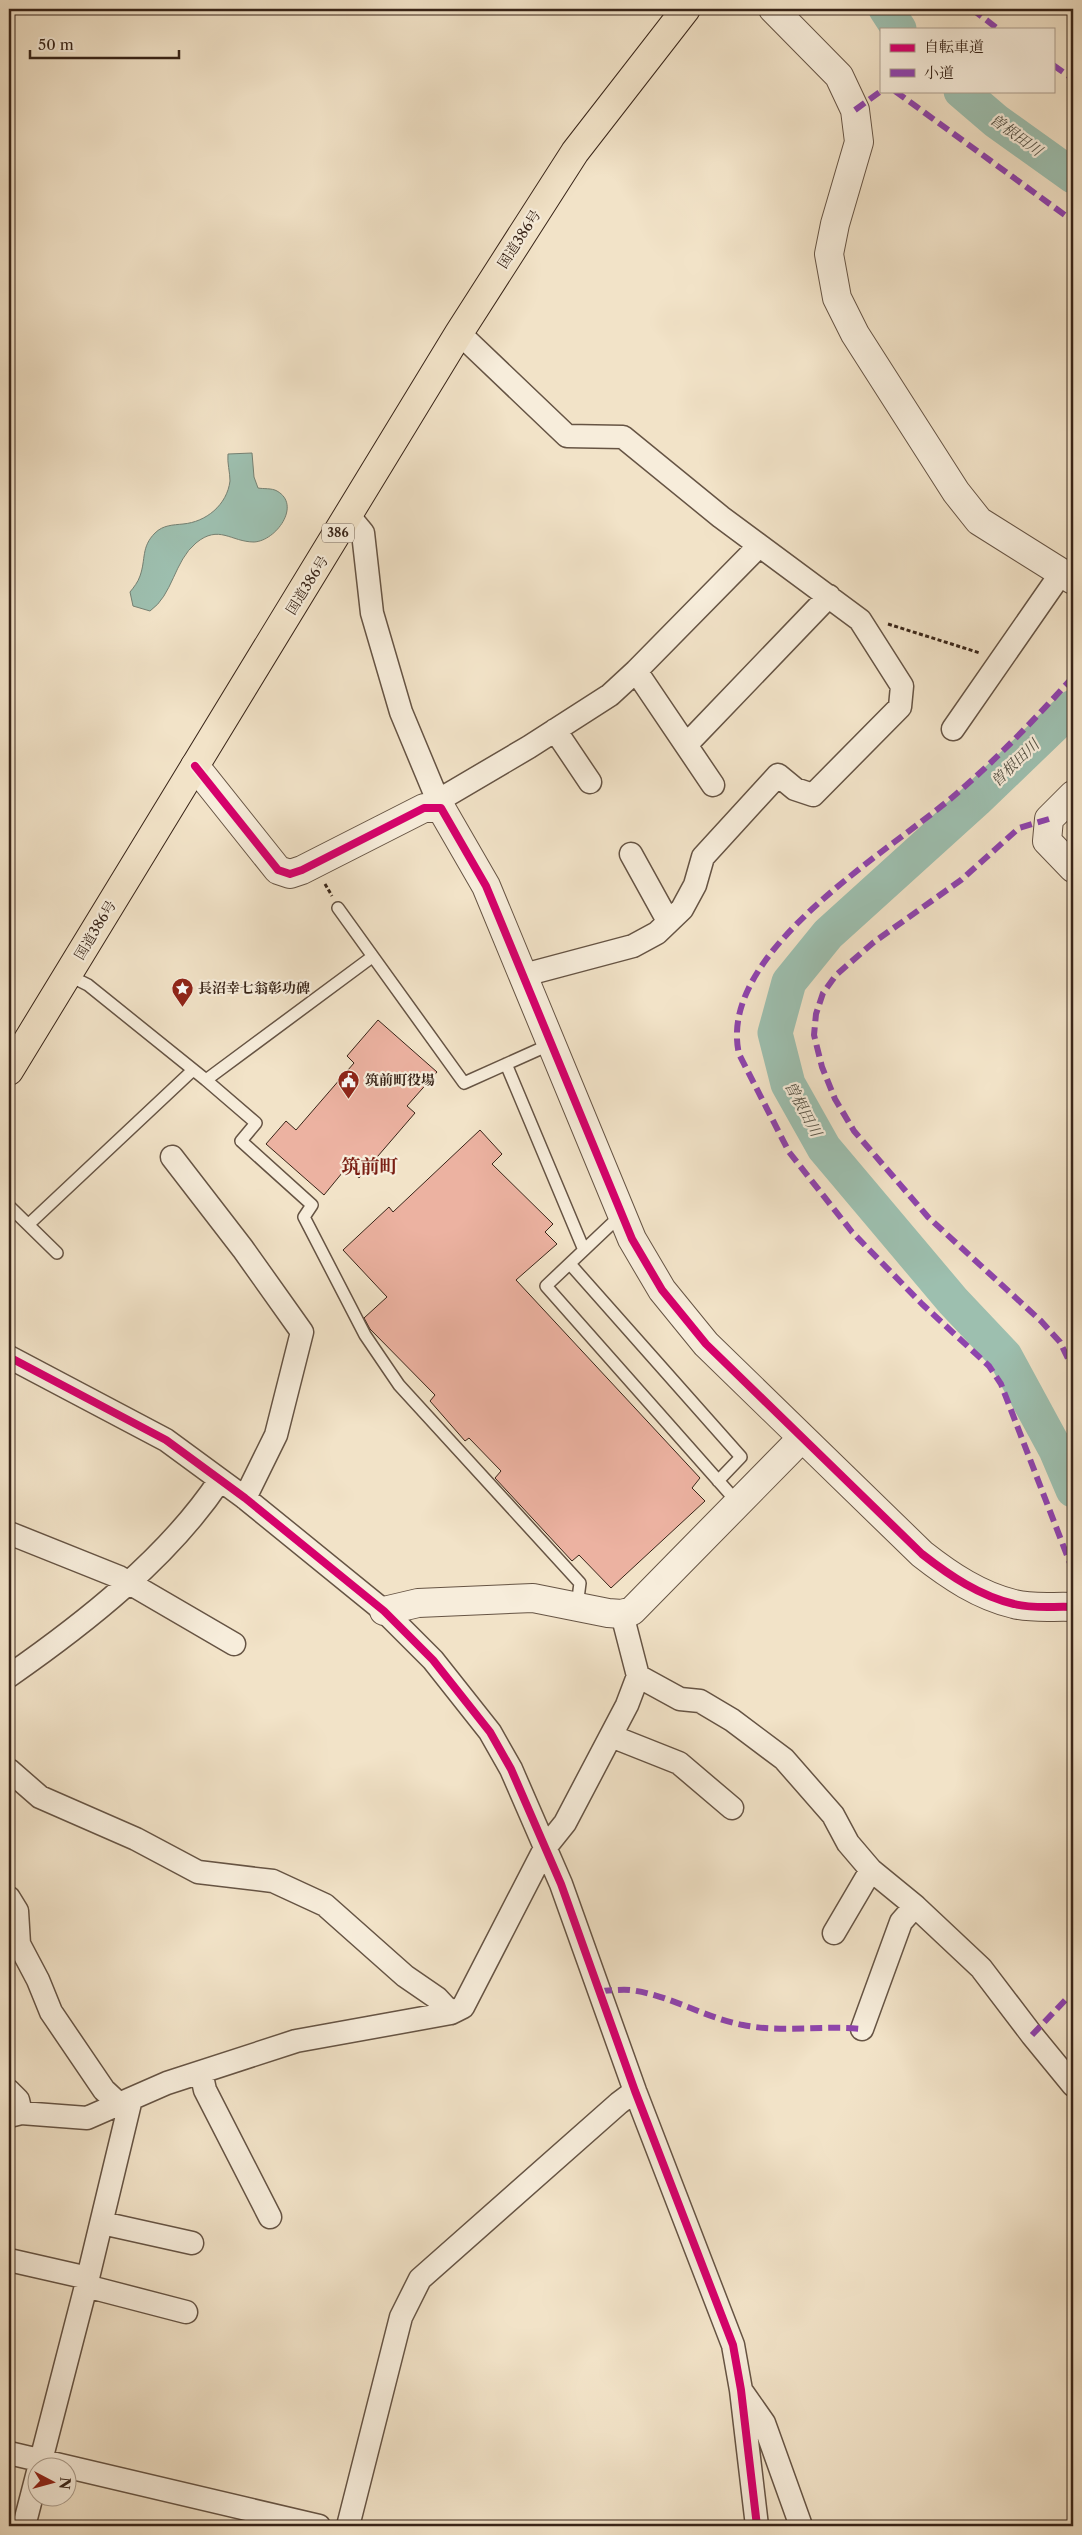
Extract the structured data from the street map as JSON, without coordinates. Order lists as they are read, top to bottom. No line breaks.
{"streets":{"highway":["国道386号","386"]},"districts":["筑前町"],"water":["曽根田川"],"places":{"place":["長沼幸七翁彰功碑"],"public building":["筑前町役場"]},"legend":["自転車道","小道"],"scale_bar":"50 m","north":"right"}
